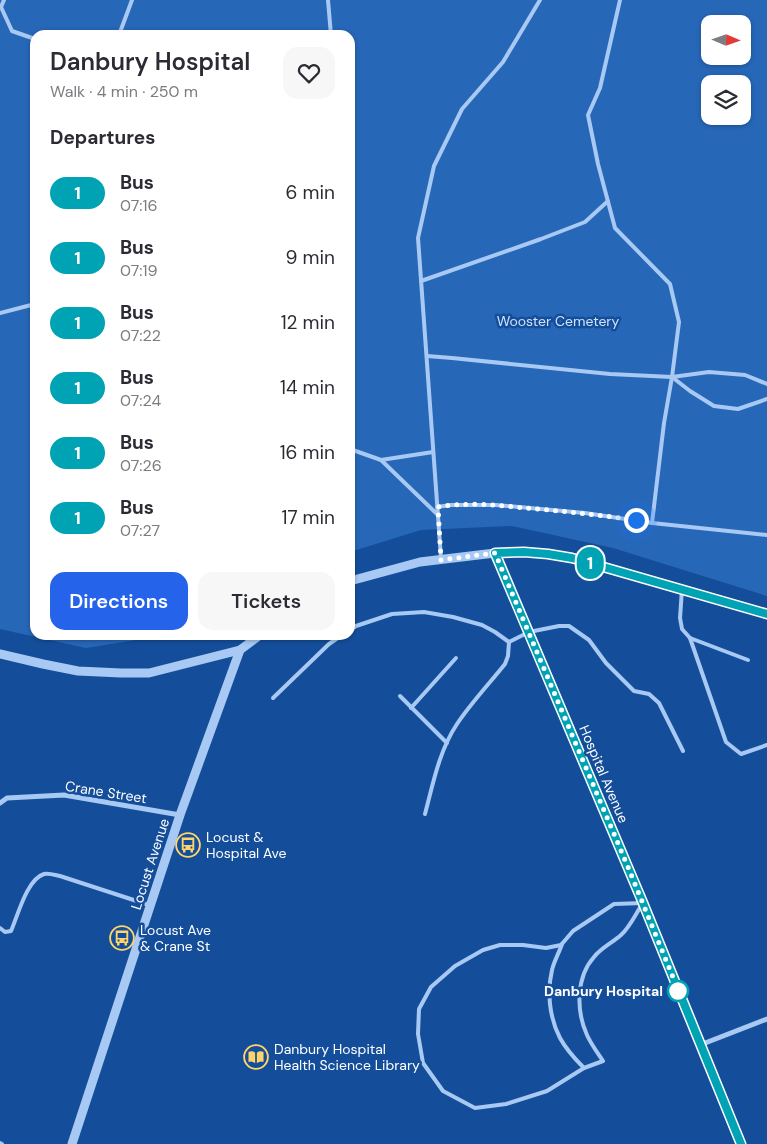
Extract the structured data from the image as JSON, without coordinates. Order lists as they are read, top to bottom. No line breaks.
{"streets":{"street":["Hospital Avenue","Crane Street","Locust Avenue"]},"crossings":[["Crane Street","Locust Avenue"]],"parks":["Wooster Cemetery"],"places":{"bus stop":["Locust & Hospital Ave","Locust Ave & Crane St"],"other":["Danbury Hospital"],"library":["Danbury Hospital Health Science Library"]},"lines":["bus line 1"],"north":"right","page":{"on_map":"1","heading":[["Danbury Hospital","Walk · 4 min · 250 m"],"Departures"],"list":[{"mark":"1","name":"Bus","note":"07:16","value":"6 min"},{"mark":"1","name":"Bus","note":"07:19","value":"9 min"},{"mark":"1","name":"Bus","note":"07:22","value":"12 min"},{"mark":"1","name":"Bus","note":"07:24","value":"14 min"},{"mark":"1","name":"Bus","note":"07:26","value":"16 min"},{"mark":"1","name":"Bus","note":"07:27","value":"17 min"}],"buttons":["Directions","Tickets"]}}
